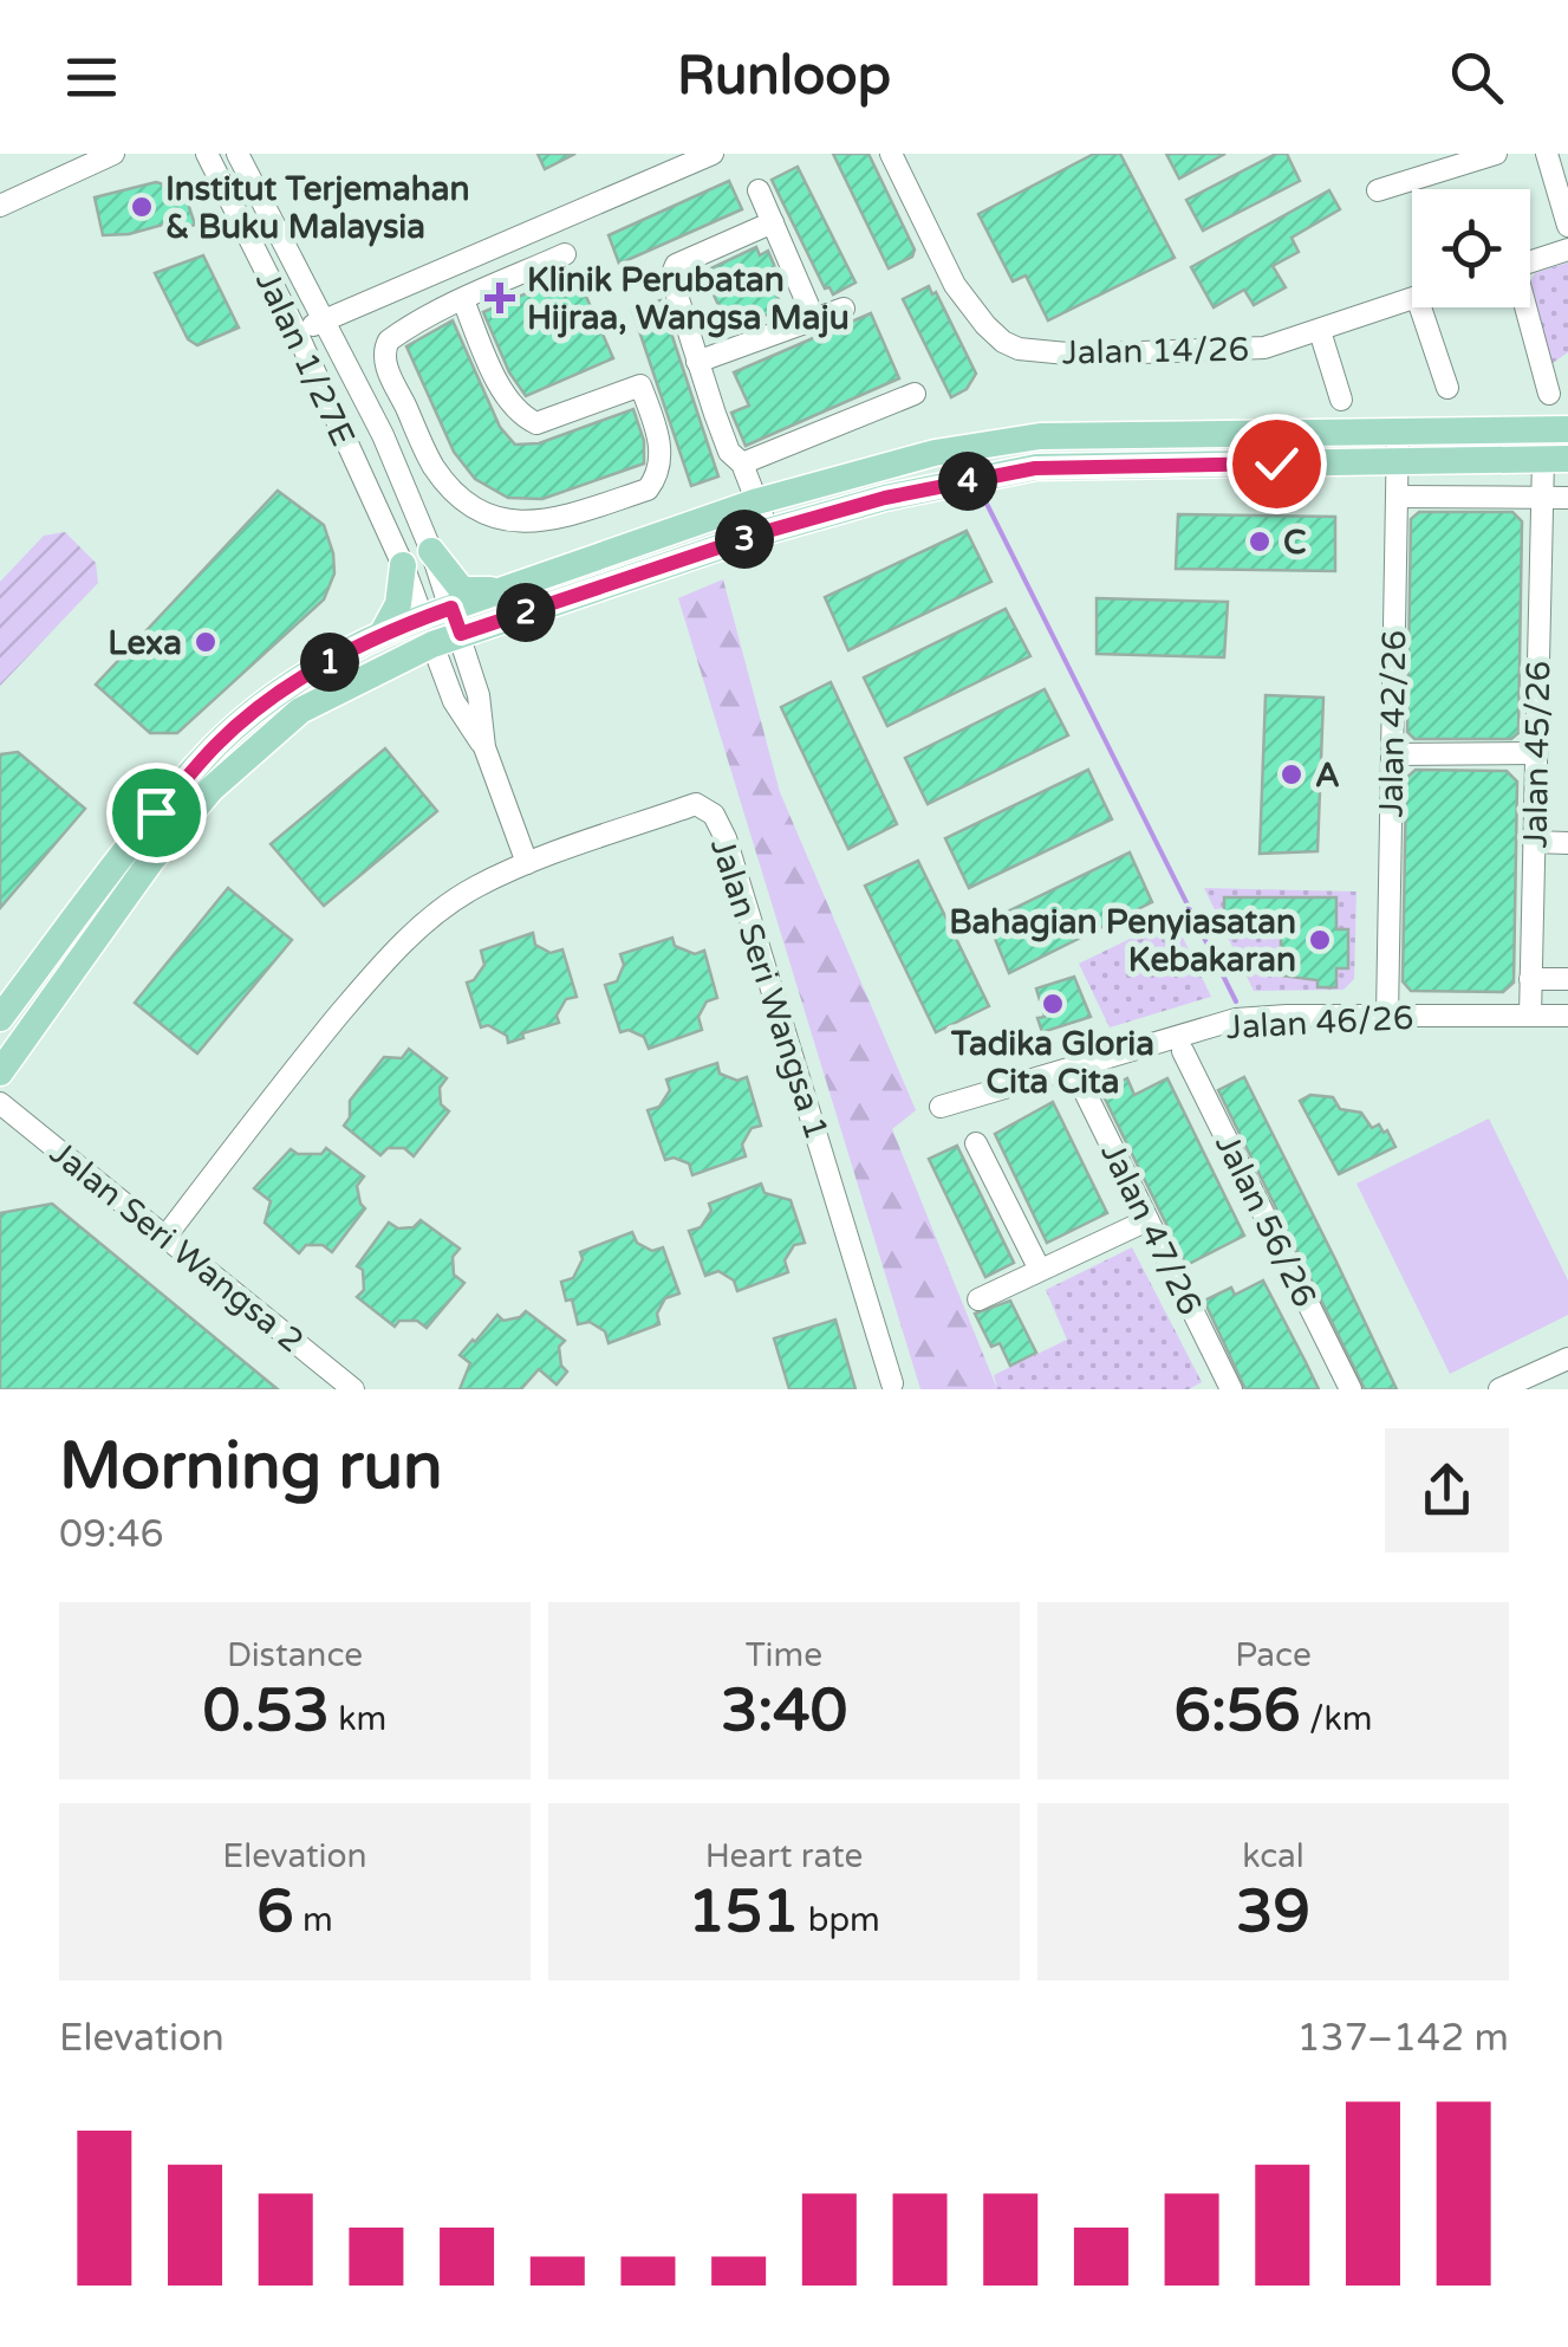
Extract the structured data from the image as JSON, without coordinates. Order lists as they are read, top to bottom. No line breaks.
{"streets":{"street":["Jalan 14/26","Jalan 1/27E","Jalan 42/26","Jalan 45/26","Jalan Seri Wangsa 1","Jalan 46/26","Jalan 56/26","Jalan 47/26","Jalan Seri Wangsa 2"]},"crossings":[["Jalan 42/26","Jalan 46/26"],["Jalan 45/26","Jalan 46/26"],["Jalan Seri Wangsa 1","Jalan Seri Wangsa 2"],["Jalan 46/26","Jalan 47/26"]],"places":{"other":["Institut Terjemahan & Buku Malaysia","C","Lexa","A","Bahagian Penyiasatan Kebakaran","Tadika Gloria Cita Cita"],"health":["Klinik Perubatan Hijraa, Wangsa Maju"]},"page":{"header":"Runloop","pins":["4","3","2","1"],"heading":["Morning run","09:46"],"stats":[["Distance","0.53 km"],["Time","3:40"],["Pace","6:56 /km"],["Elevation","6 m"],["Heart rate","151 bpm"],["kcal","39"]],"chart":["Elevation","137–142 m"]}}
